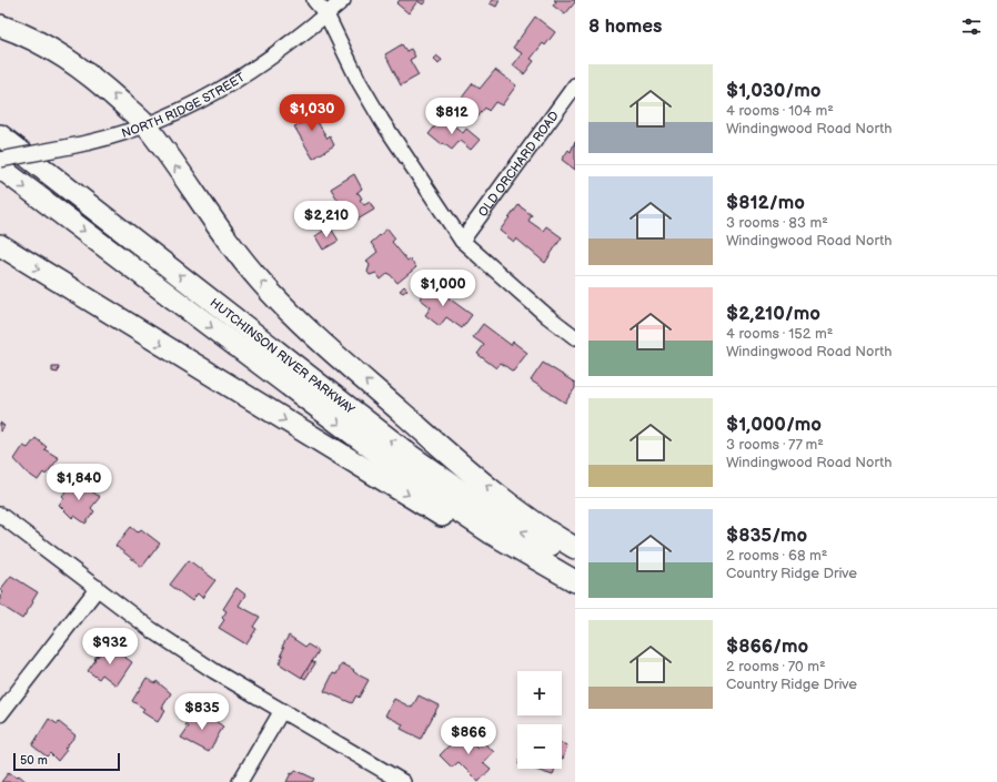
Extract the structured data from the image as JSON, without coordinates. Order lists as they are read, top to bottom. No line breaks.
{"streets":{"highway":["HUTCHINSON RIVER PARKWAY"],"street":["NORTH RIDGE STREET","OLD ORCHARD ROAD"]},"scale_bar":"50 m","page":{"heading":"8 homes","list":[{"name":"$1,030/mo","note":"4 rooms · 104 m² · Windingwood Road North"},{"name":"$812/mo","note":"3 rooms · 83 m² · Windingwood Road North"},{"name":"$2,210/mo","note":"4 rooms · 152 m² · Windingwood Road North"},{"name":"$1,000/mo","note":"3 rooms · 77 m² · Windingwood Road North"},{"name":"$835/mo","note":"2 rooms · 68 m² · Country Ridge Drive"},{"name":"$866/mo","note":"2 rooms · 70 m² · Country Ridge Drive"}],"price":["$1,030","$812","$2,210","$1,000","$1,840","$932","$835","$866"],"map_buttons":["+","−"],"scale":"50 m"}}
